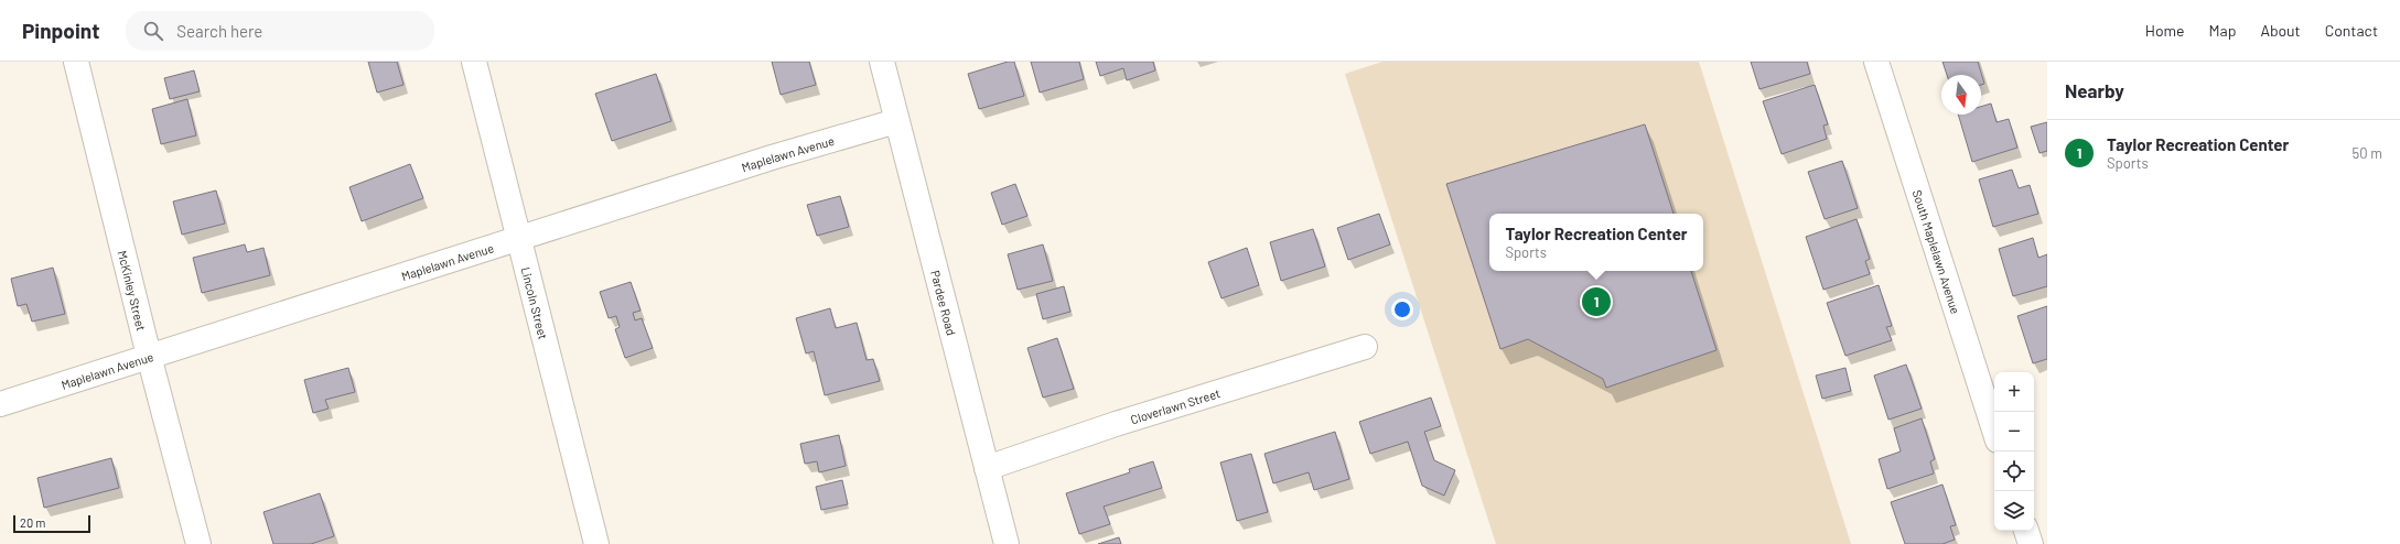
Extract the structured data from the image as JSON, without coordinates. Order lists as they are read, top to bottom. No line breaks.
{"streets":{"street":["Maplelawn Avenue","South Maplelawn Avenue","McKinley Street","Lincoln Street","Pardee Road","Cloverlawn Street"]},"crossings":[["Maplelawn Avenue","McKinley Street"],["Maplelawn Avenue","Lincoln Street"],["Maplelawn Avenue","Pardee Road"],["Pardee Road","Cloverlawn Street"]],"scale_bar":"20 m","north":"bottom","page":{"header":"Pinpoint","search":"Search here","nav":["Home","Map","About","Contact"],"heading":"Nearby","list":[{"mark":"1","name":"Taylor Recreation Center","note":"Sports","value":"50 m"}],"popup":["Taylor Recreation Center","Sports"],"pins":"1","map_buttons":["+","−"],"scale":"20 m"}}
